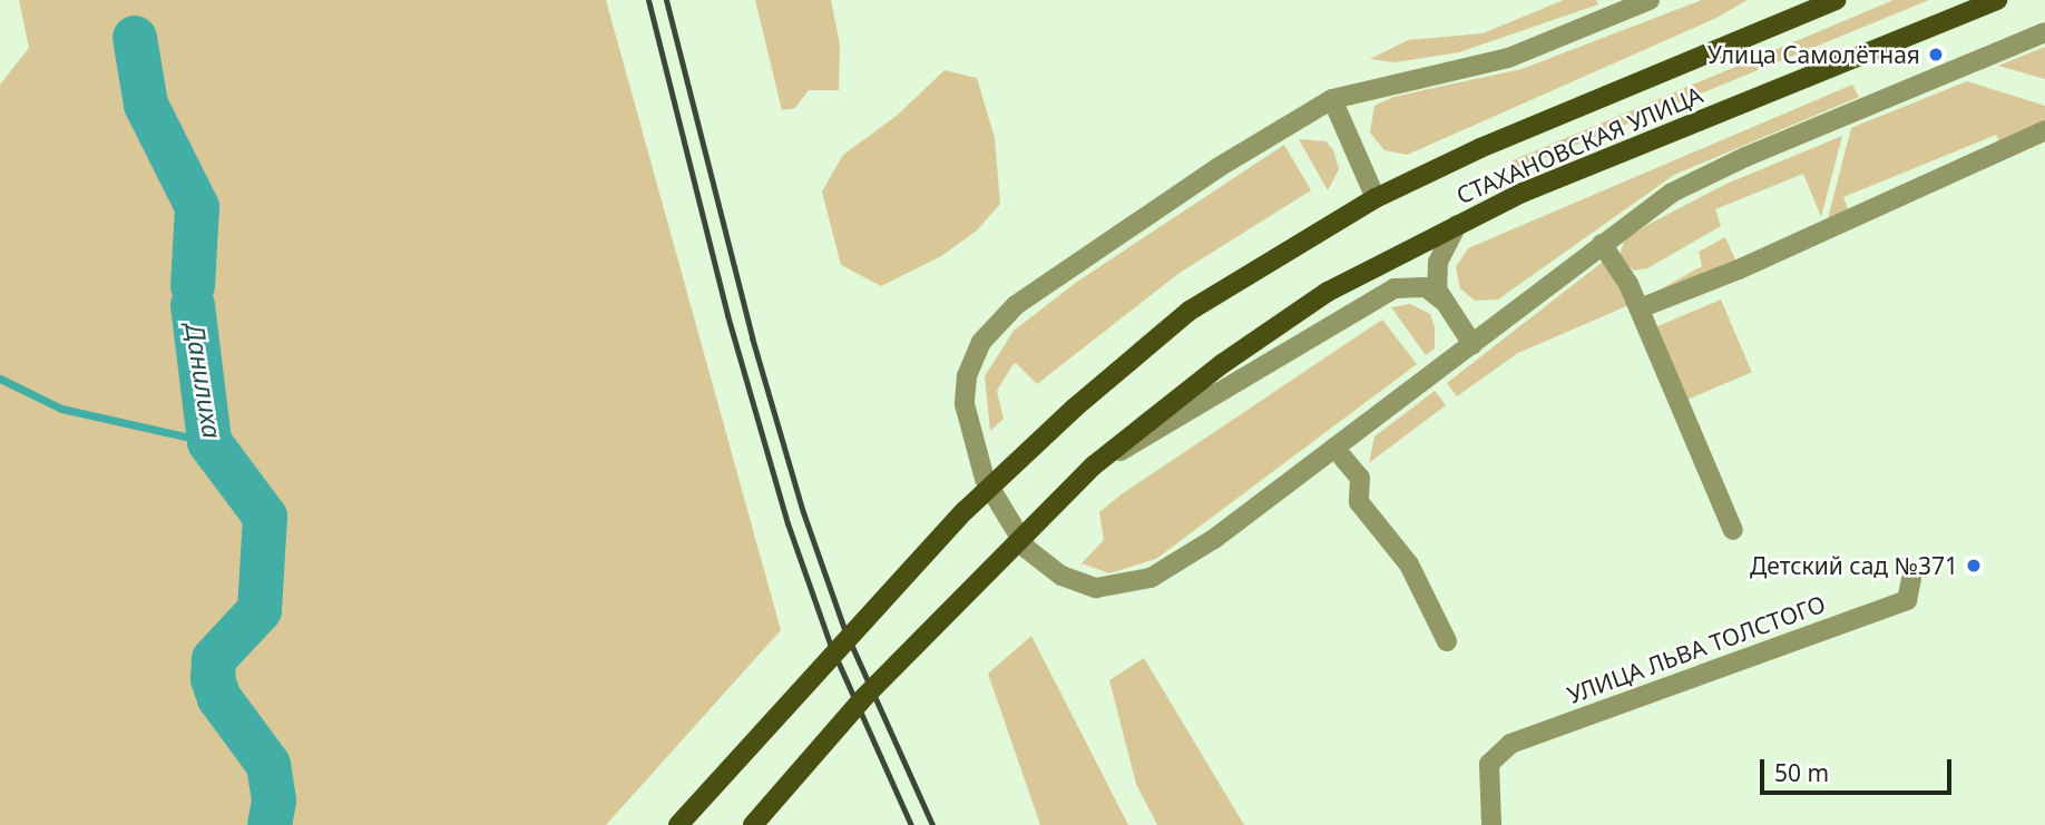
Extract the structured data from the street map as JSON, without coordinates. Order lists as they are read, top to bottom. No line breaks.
{"streets":{"main road":["СТАХАНОВСКАЯ УЛИЦА"],"street":["УЛИЦА ЛЬВА ТОЛСТОГО"]},"water":["Данилиха"],"places":["Улица Самолётная","Детский сад №371"],"scale_bar":"50 m"}
